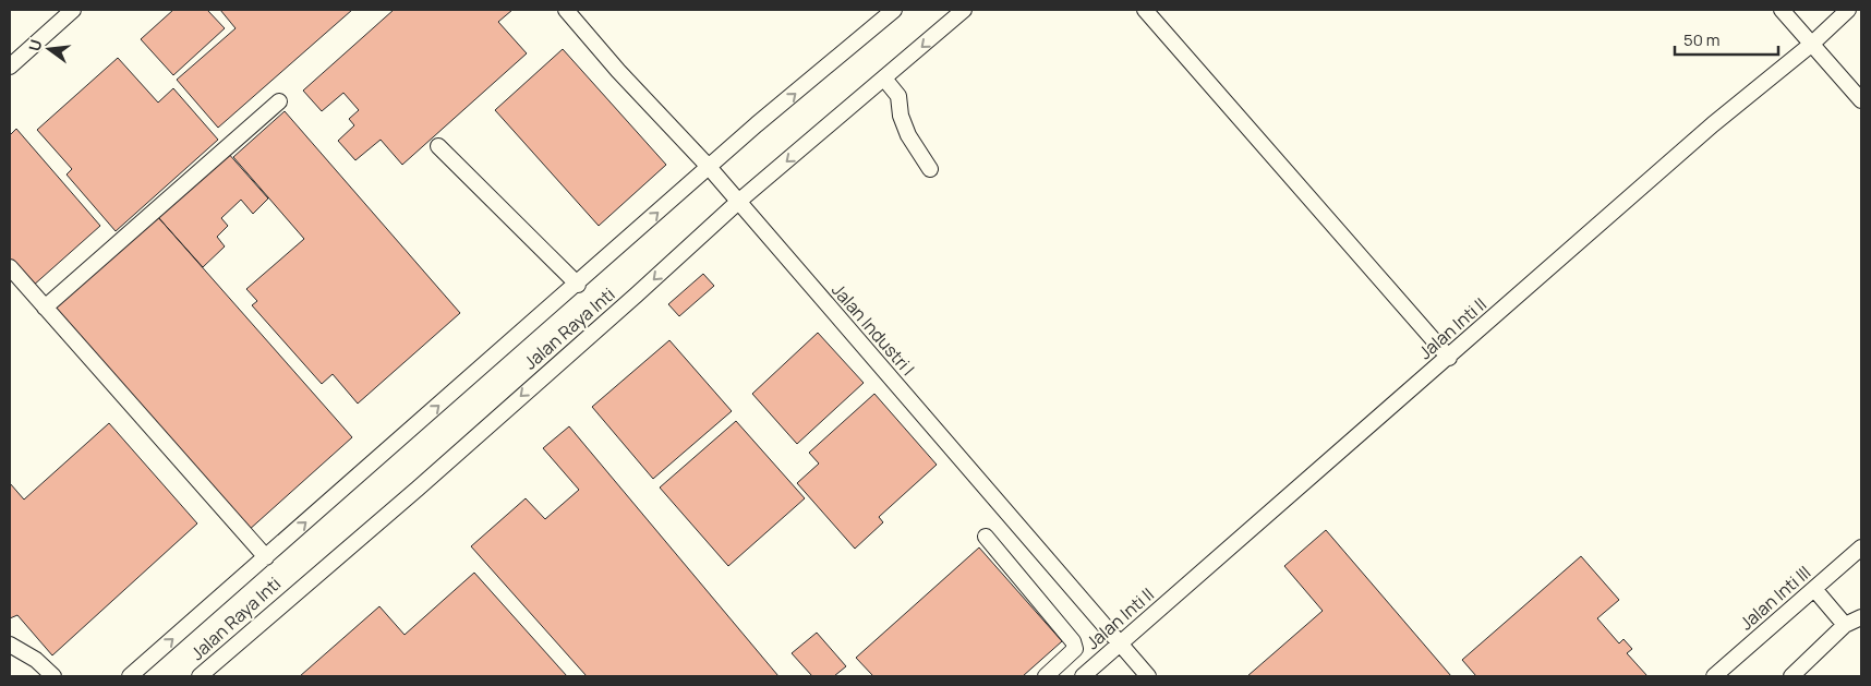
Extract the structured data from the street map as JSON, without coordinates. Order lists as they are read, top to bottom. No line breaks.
{"streets":{"street":["Jalan Raya Inti","Jalan Inti II","Jalan Industri I","Jalan Inti III"]},"crossings":[["Jalan Raya Inti","Jalan Industri I"],["Jalan Inti II","Jalan Industri I"]],"scale_bar":"50 m","north":"left"}
